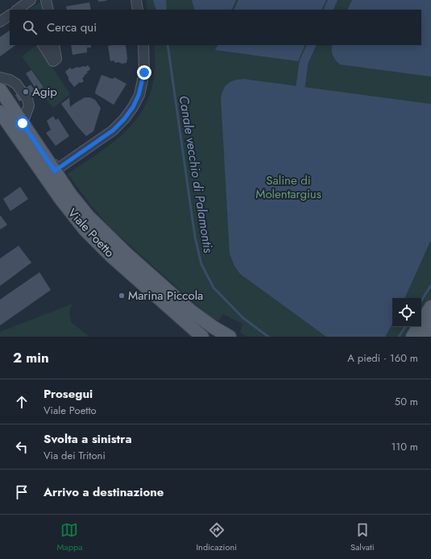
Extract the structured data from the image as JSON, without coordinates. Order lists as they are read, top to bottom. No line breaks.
{"streets":{"main road":["Viale Poetto"]},"water":["Canale vecchio di Palamontis"],"parks":["Saline di Molentargius"],"places":["Agip","Marina Piccola"],"page":{"search":"Cerca qui","heading":["2 min","A piedi · 160 m"],"list":[["Prosegui","Viale Poetto","50 m"],["Svolta a sinistra","Via dei Tritoni","110 m"],"Arrivo a destinazione"],"nav":["Mappa","Indicazioni","Salvati"]}}
